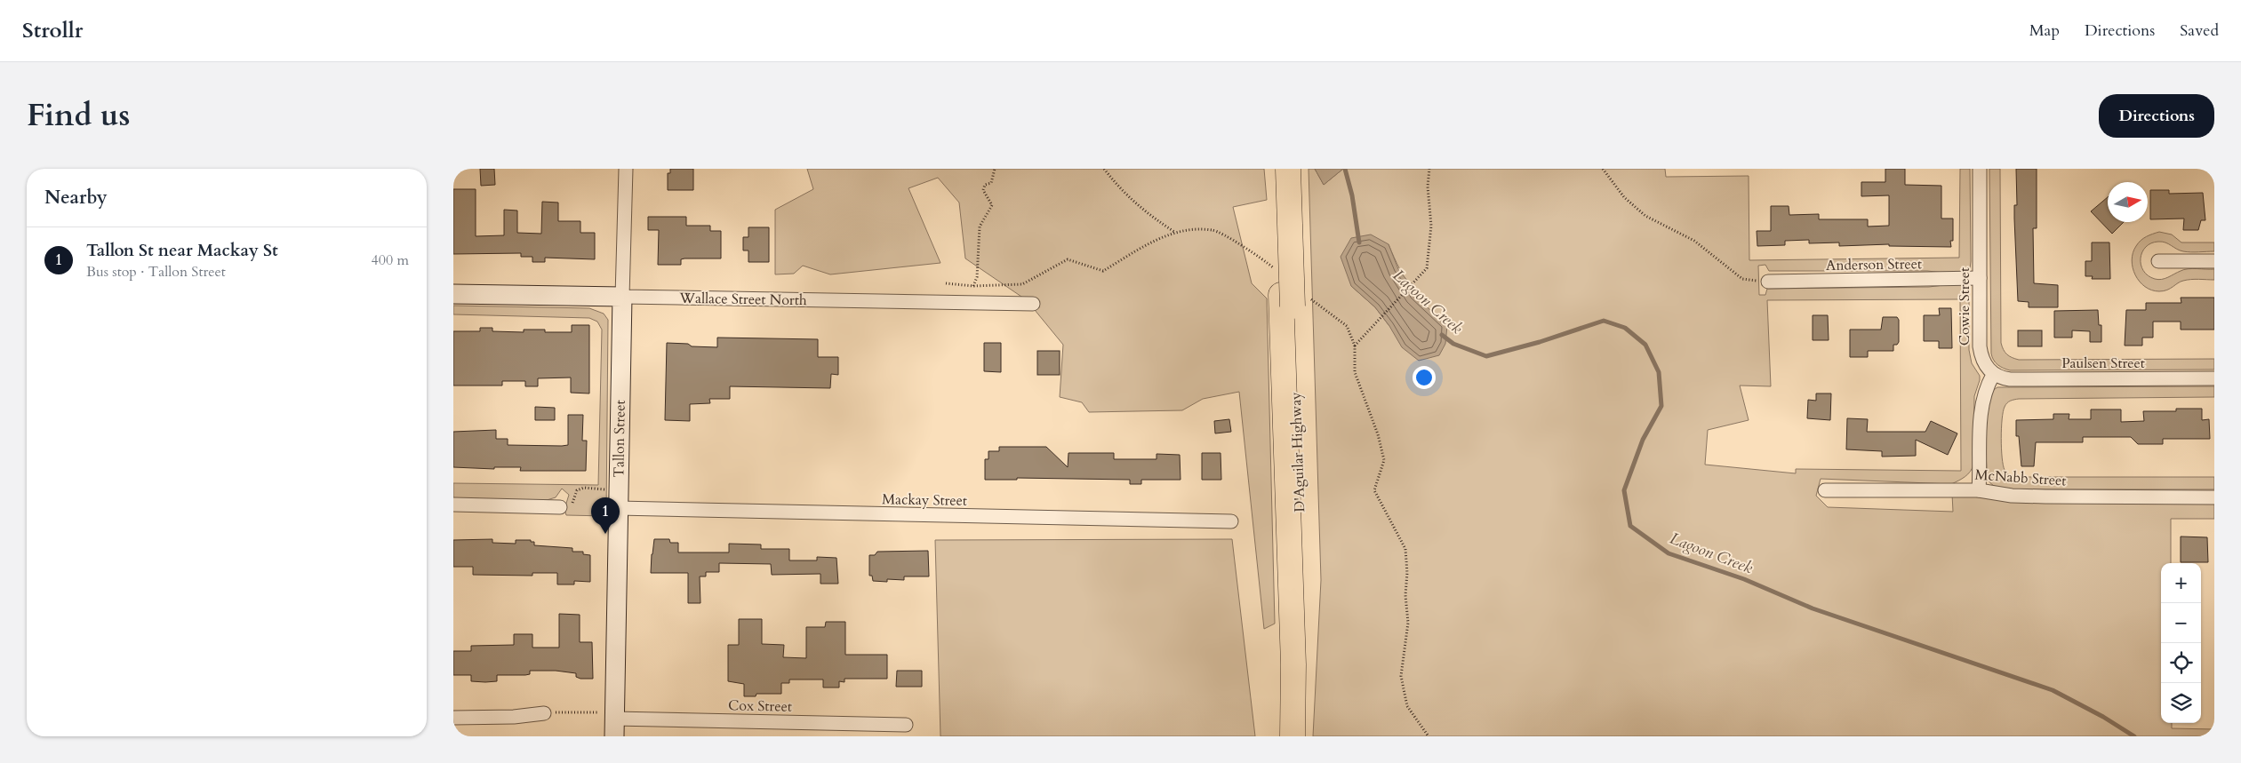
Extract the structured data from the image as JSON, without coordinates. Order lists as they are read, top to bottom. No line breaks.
{"streets":{"highway":["D'Aguilar Highway"],"street":["Anderson Street","Wallace Street North","Cowie Street","Paulsen Street","Tallon Street","McNabb Street","Mackay Street","Cox Street"]},"crossings":[["Anderson Street","Cowie Street"],["Wallace Street North","Tallon Street"],["Cowie Street","Paulsen Street"],["Tallon Street","Mackay Street"],["Tallon Street","Cox Street"]],"water":["Lagoon Creek"],"north":"right","page":{"header":"Strollr","nav":["Map","Directions","Saved"],"title":"Find us","buttons":"Directions","heading":"Nearby","list":[{"mark":"1","name":"Tallon St near Mackay St","note":"Bus stop · Tallon Street","value":"400 m"}],"pins":"1","map_buttons":["+","−"]}}
